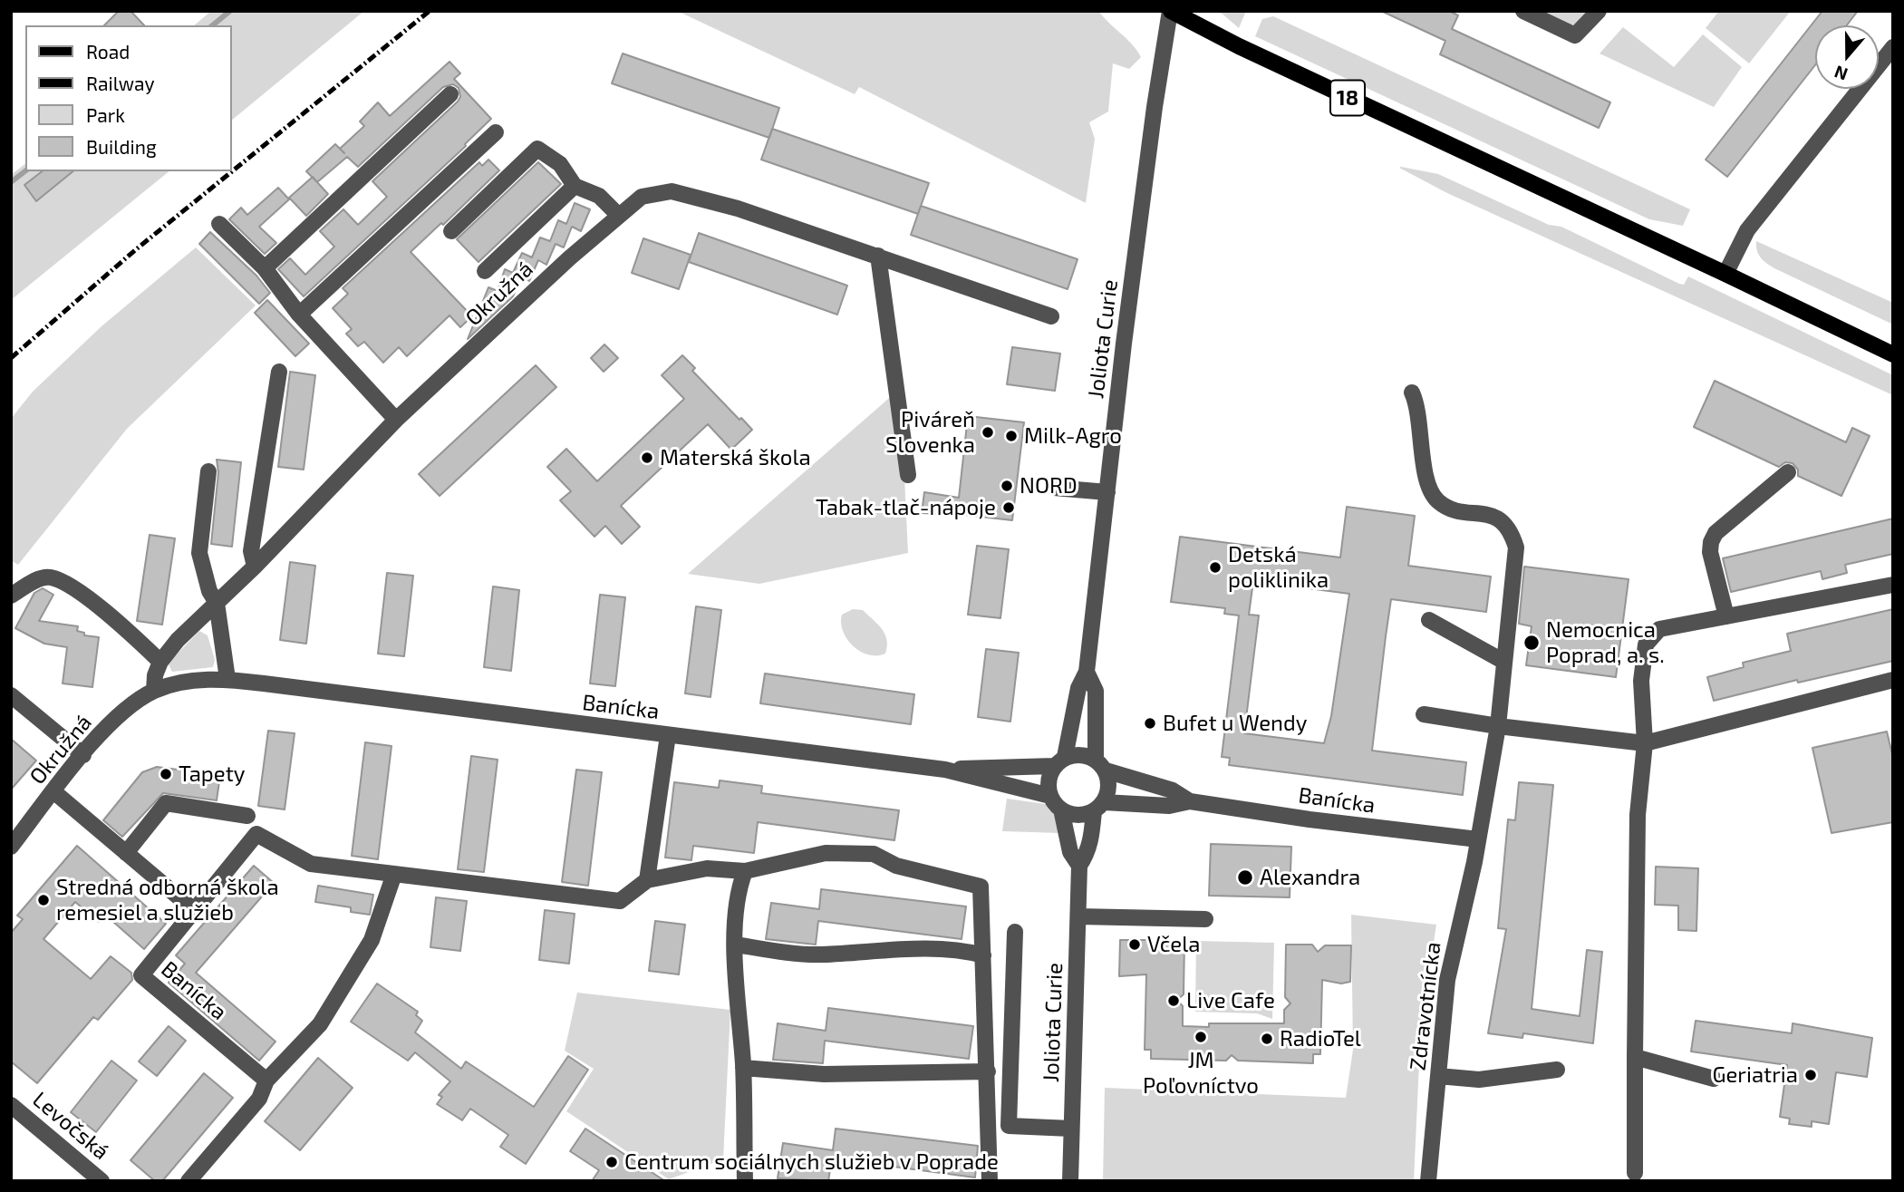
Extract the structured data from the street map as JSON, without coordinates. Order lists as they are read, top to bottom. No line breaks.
{"streets":{"main road":["18"],"street":["Okružná","Joliota Curie","Banícka","Zdravotnícka","Levočská"]},"crossings":[["18","Joliota Curie"],["Okružná","Banícka"],["Joliota Curie","Banícka"],["Banícka","Zdravotnícka"]],"places":["Piváreň Slovenka","Milk-Agro","Materská škola","NORD","Tabak-tlač-nápoje","Detská poliklinika","Nemocnica Poprad, a. s.","Bufet u Wendy","Tapety","Alexandra","Stredná odborná škola remesiel a služieb","Včela","Live Cafe","JM Poľovníctvo","RadioTel","Geriatria","Centrum sociálnych služieb v Poprade"],"legend":["Road","Railway","Park","Building"],"north":"bottom"}
